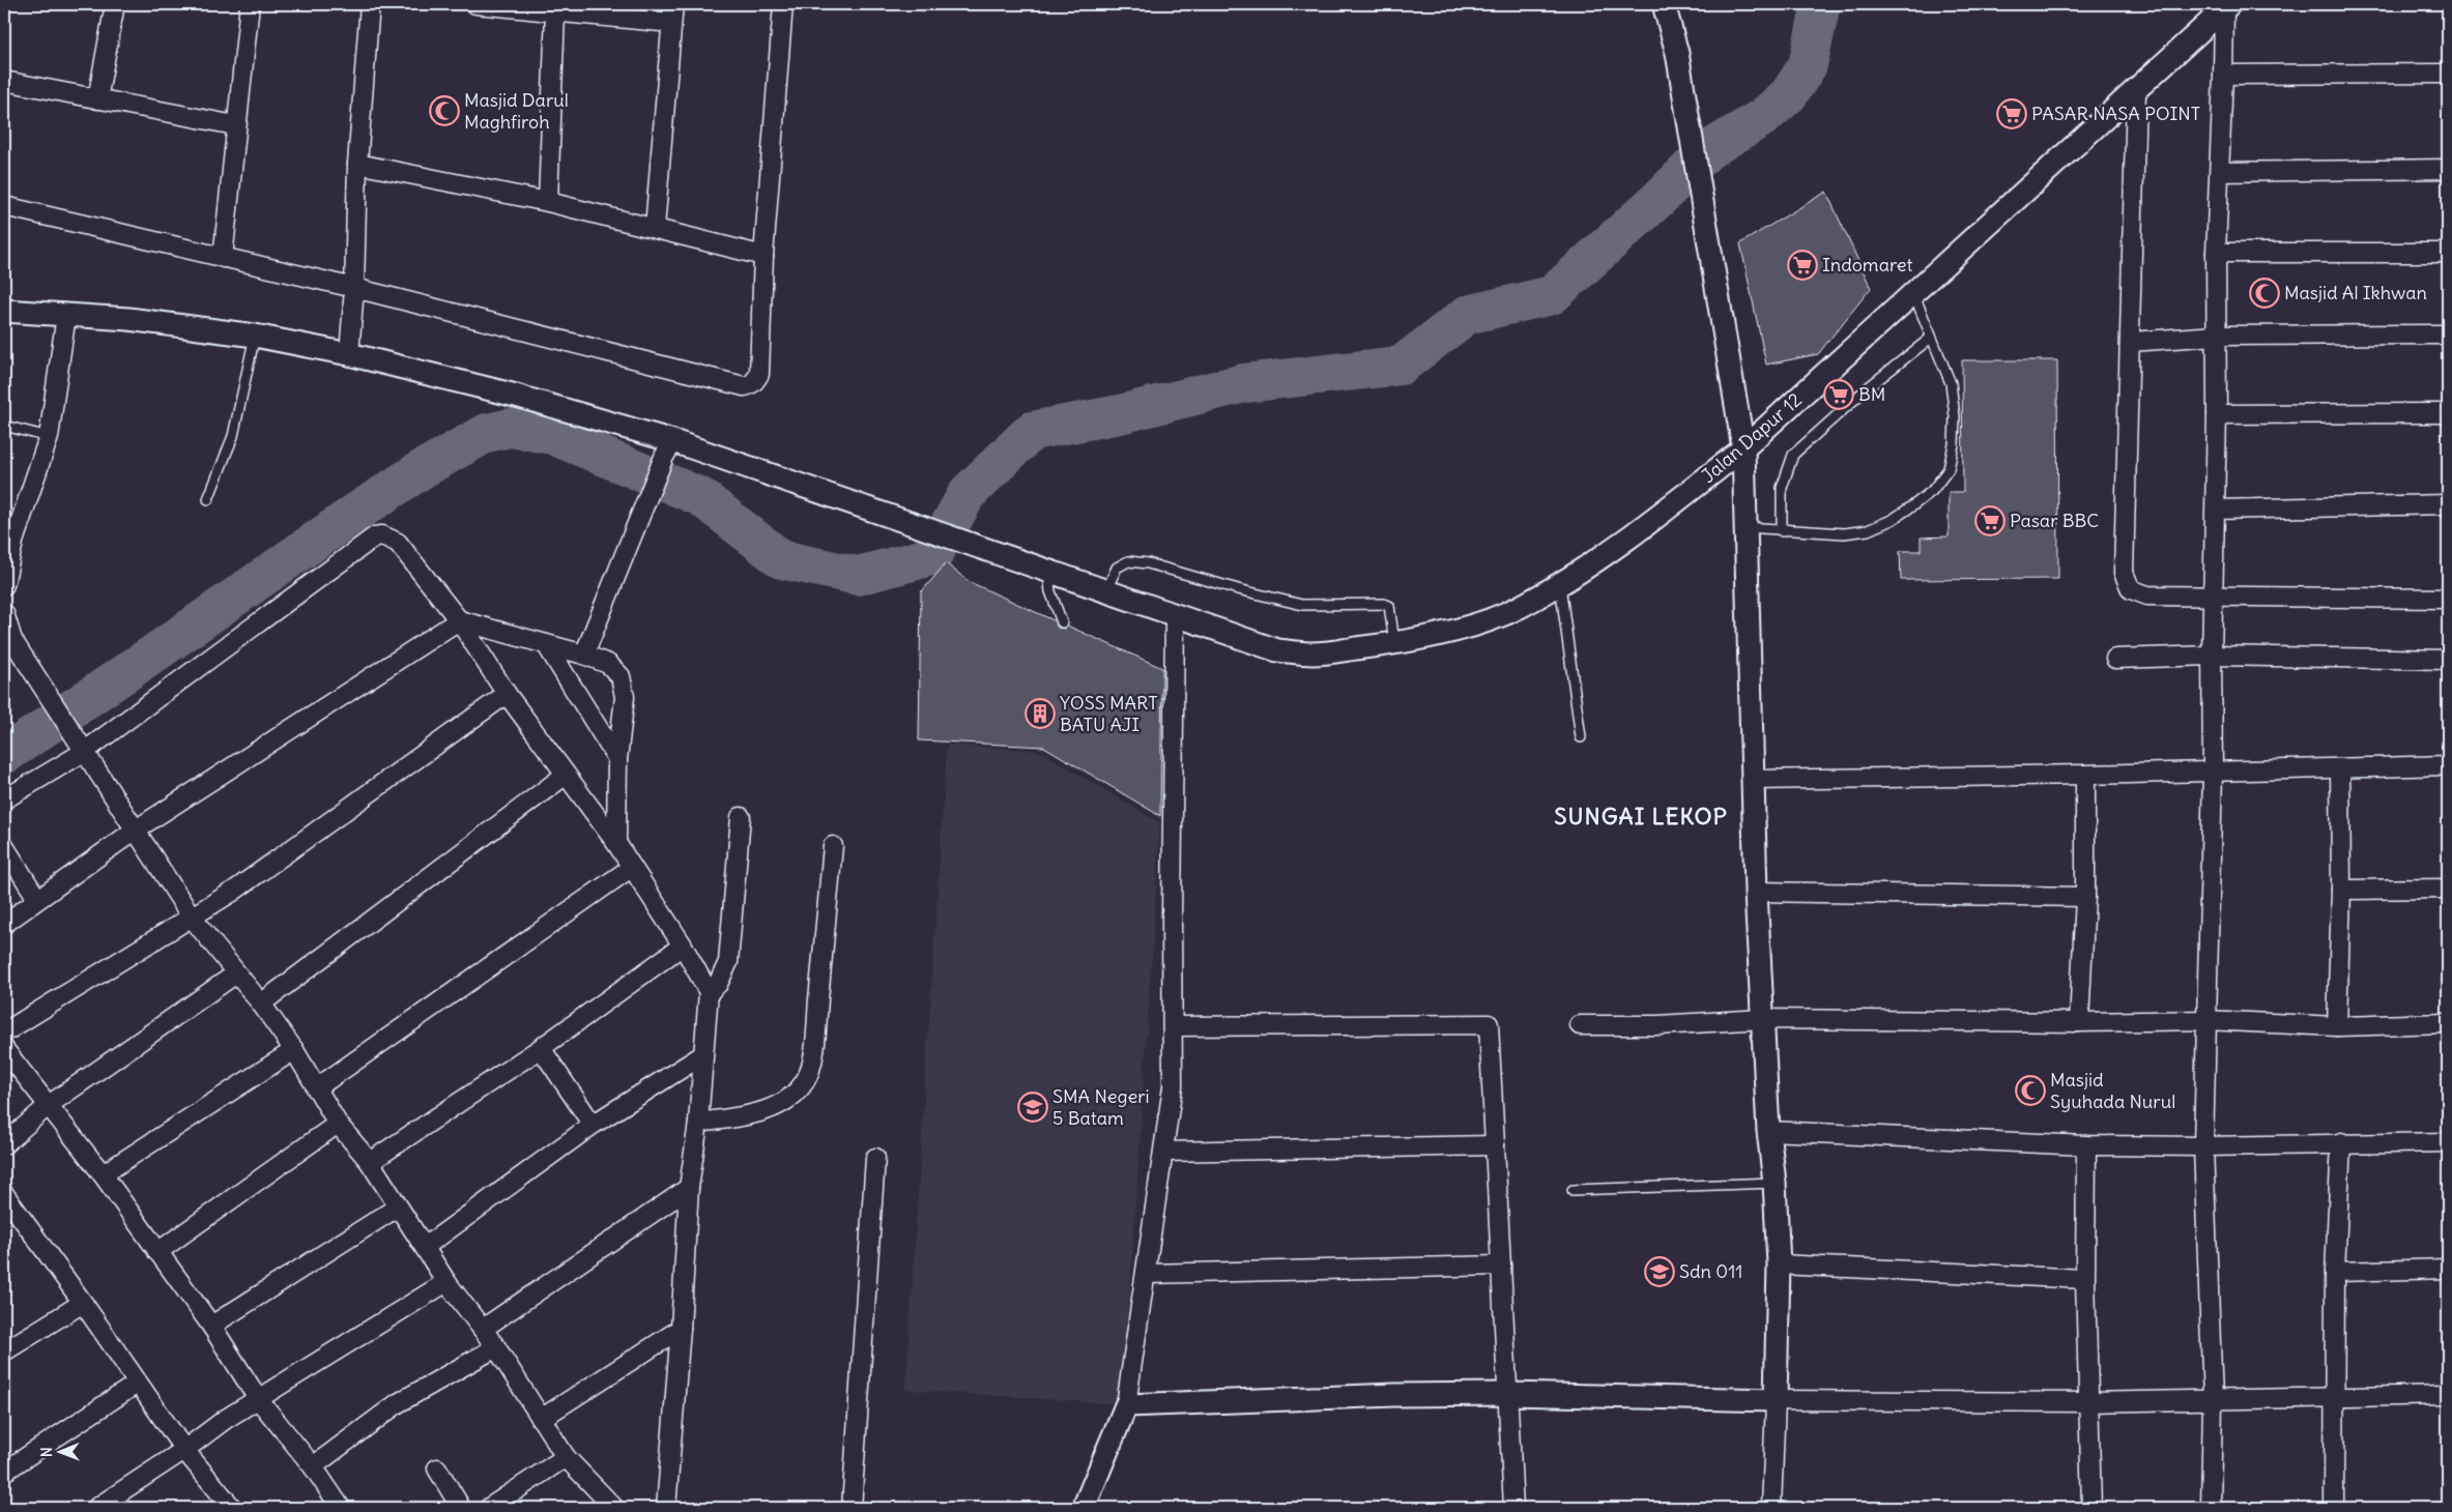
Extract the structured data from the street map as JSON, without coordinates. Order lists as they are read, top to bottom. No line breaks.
{"streets":{"street":["Jalan Dapur 12"]},"districts":["SUNGAI LEKOP"],"places":{"mosque":["Masjid Darul Maghfiroh","Masjid Al Ikhwan","Masjid Syuhada Nurul"],"supermarket":["PASAR NASA POINT","Indomaret","BM","Pasar BBC"],"building":["YOSS MART BATU AJI"],"school or university":["SMA Negeri 5 Batam","Sdn 011"]},"north":"left"}
